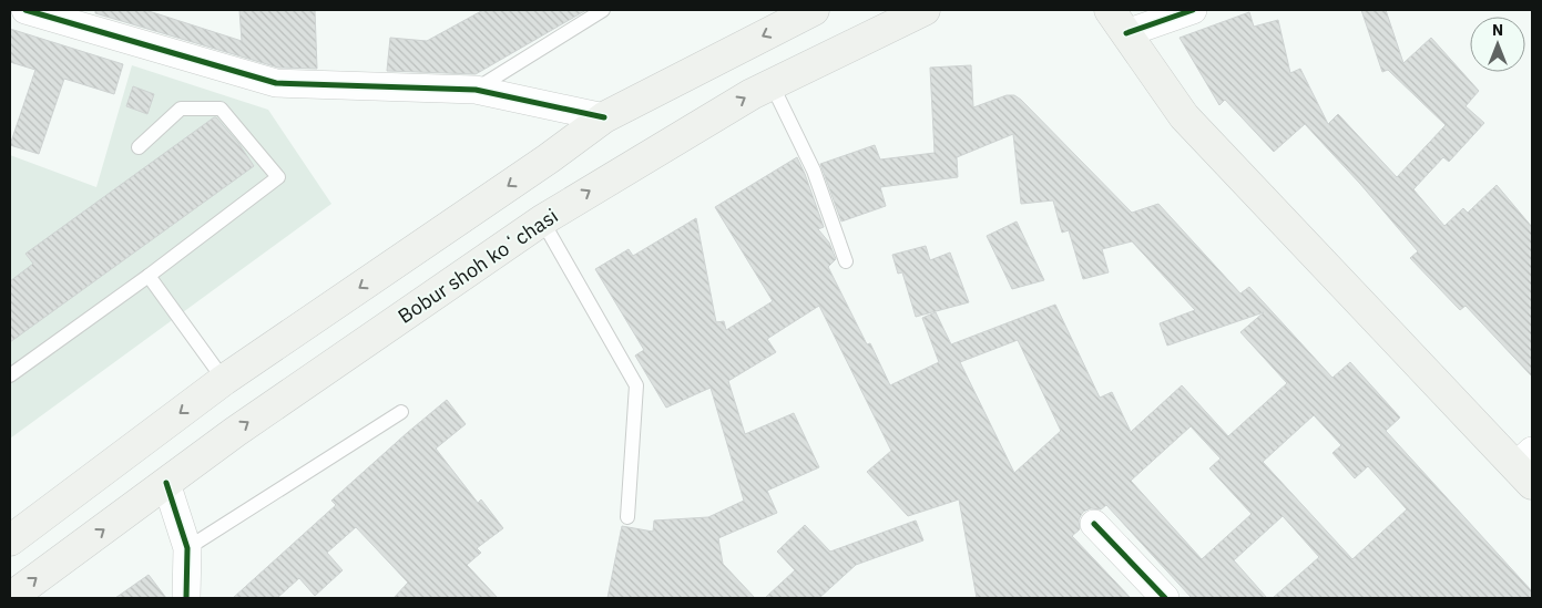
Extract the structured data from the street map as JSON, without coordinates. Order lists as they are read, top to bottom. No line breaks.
{"streets":{"main road":["Bobur shoh koʻchasi"]},"north":"top"}
